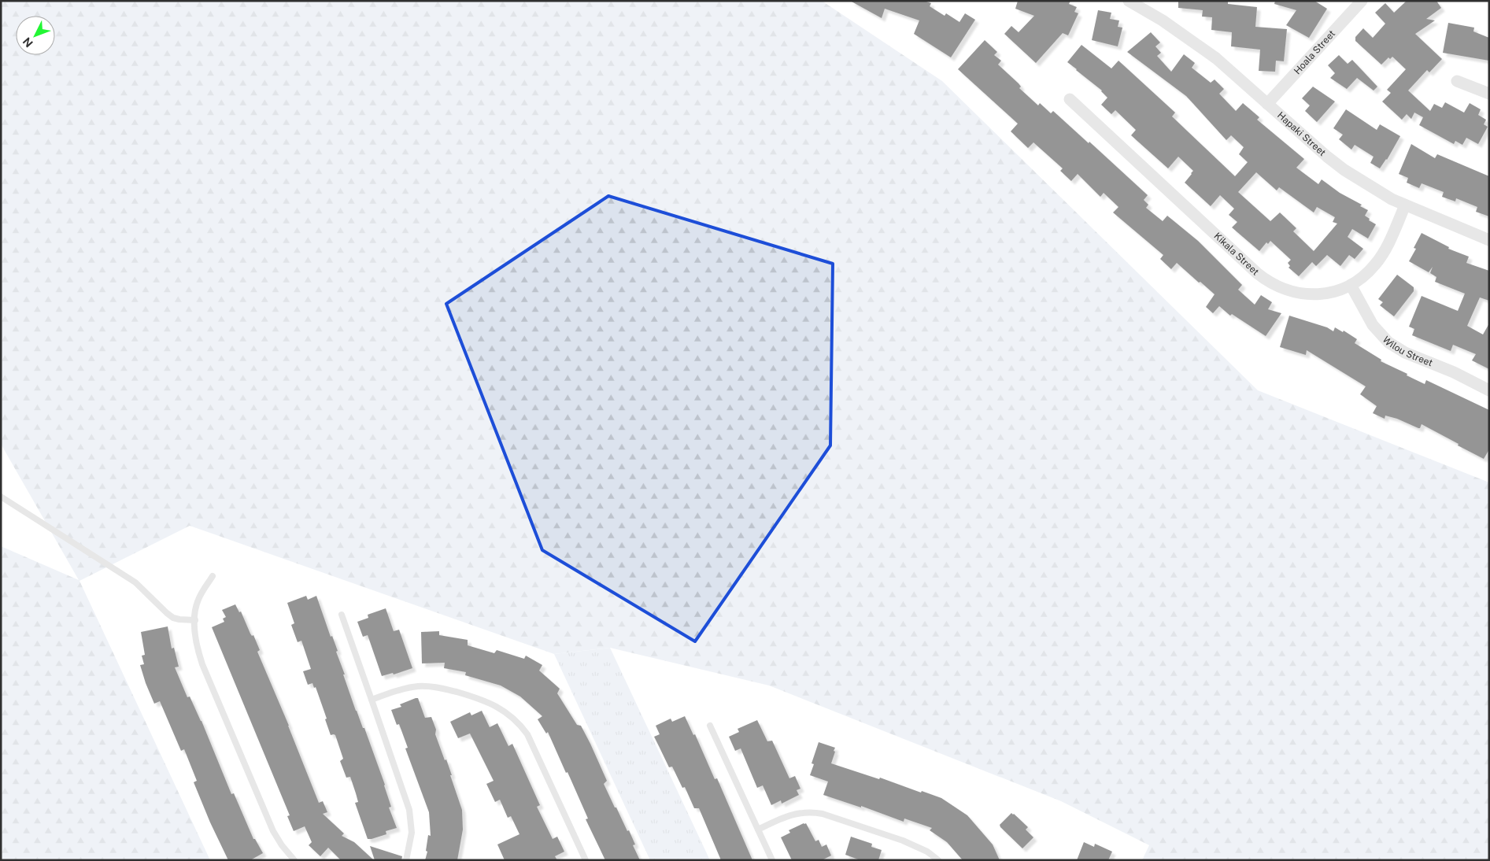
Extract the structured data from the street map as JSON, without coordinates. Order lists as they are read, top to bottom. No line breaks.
{"streets":{"street":["Hoala Street","Hapaki Street","Kikala Street","Wilou Street"]},"crossings":[["Hoala Street","Hapaki Street"],["Hapaki Street","Kikala Street"],["Kikala Street","Wilou Street"]],"north":"bottom left"}
